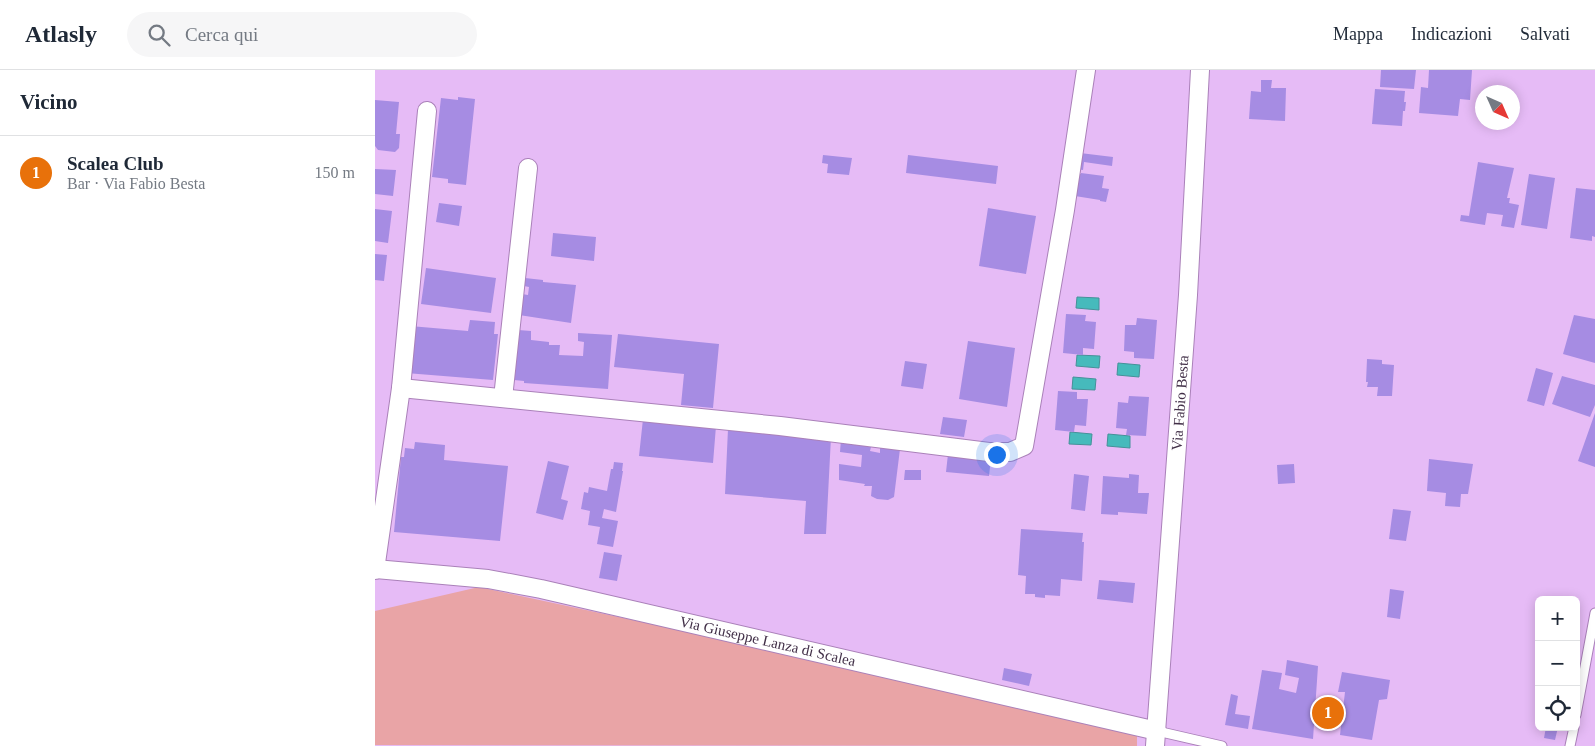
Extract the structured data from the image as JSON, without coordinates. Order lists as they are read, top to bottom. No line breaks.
{"streets":{"street":["Via Fabio Besta","Via Giuseppe Lanza di Scalea"]},"crossings":[["Via Fabio Besta","Via Giuseppe Lanza di Scalea"]],"north":"bottom right","page":{"header":"Atlasly","search":"Cerca qui","nav":["Mappa","Indicazioni","Salvati"],"heading":"Vicino","list":[{"mark":"1","name":"Scalea Club","note":"Bar · Via Fabio Besta","value":"150 m"}],"map_buttons":["+","−"],"pins":"1"}}
